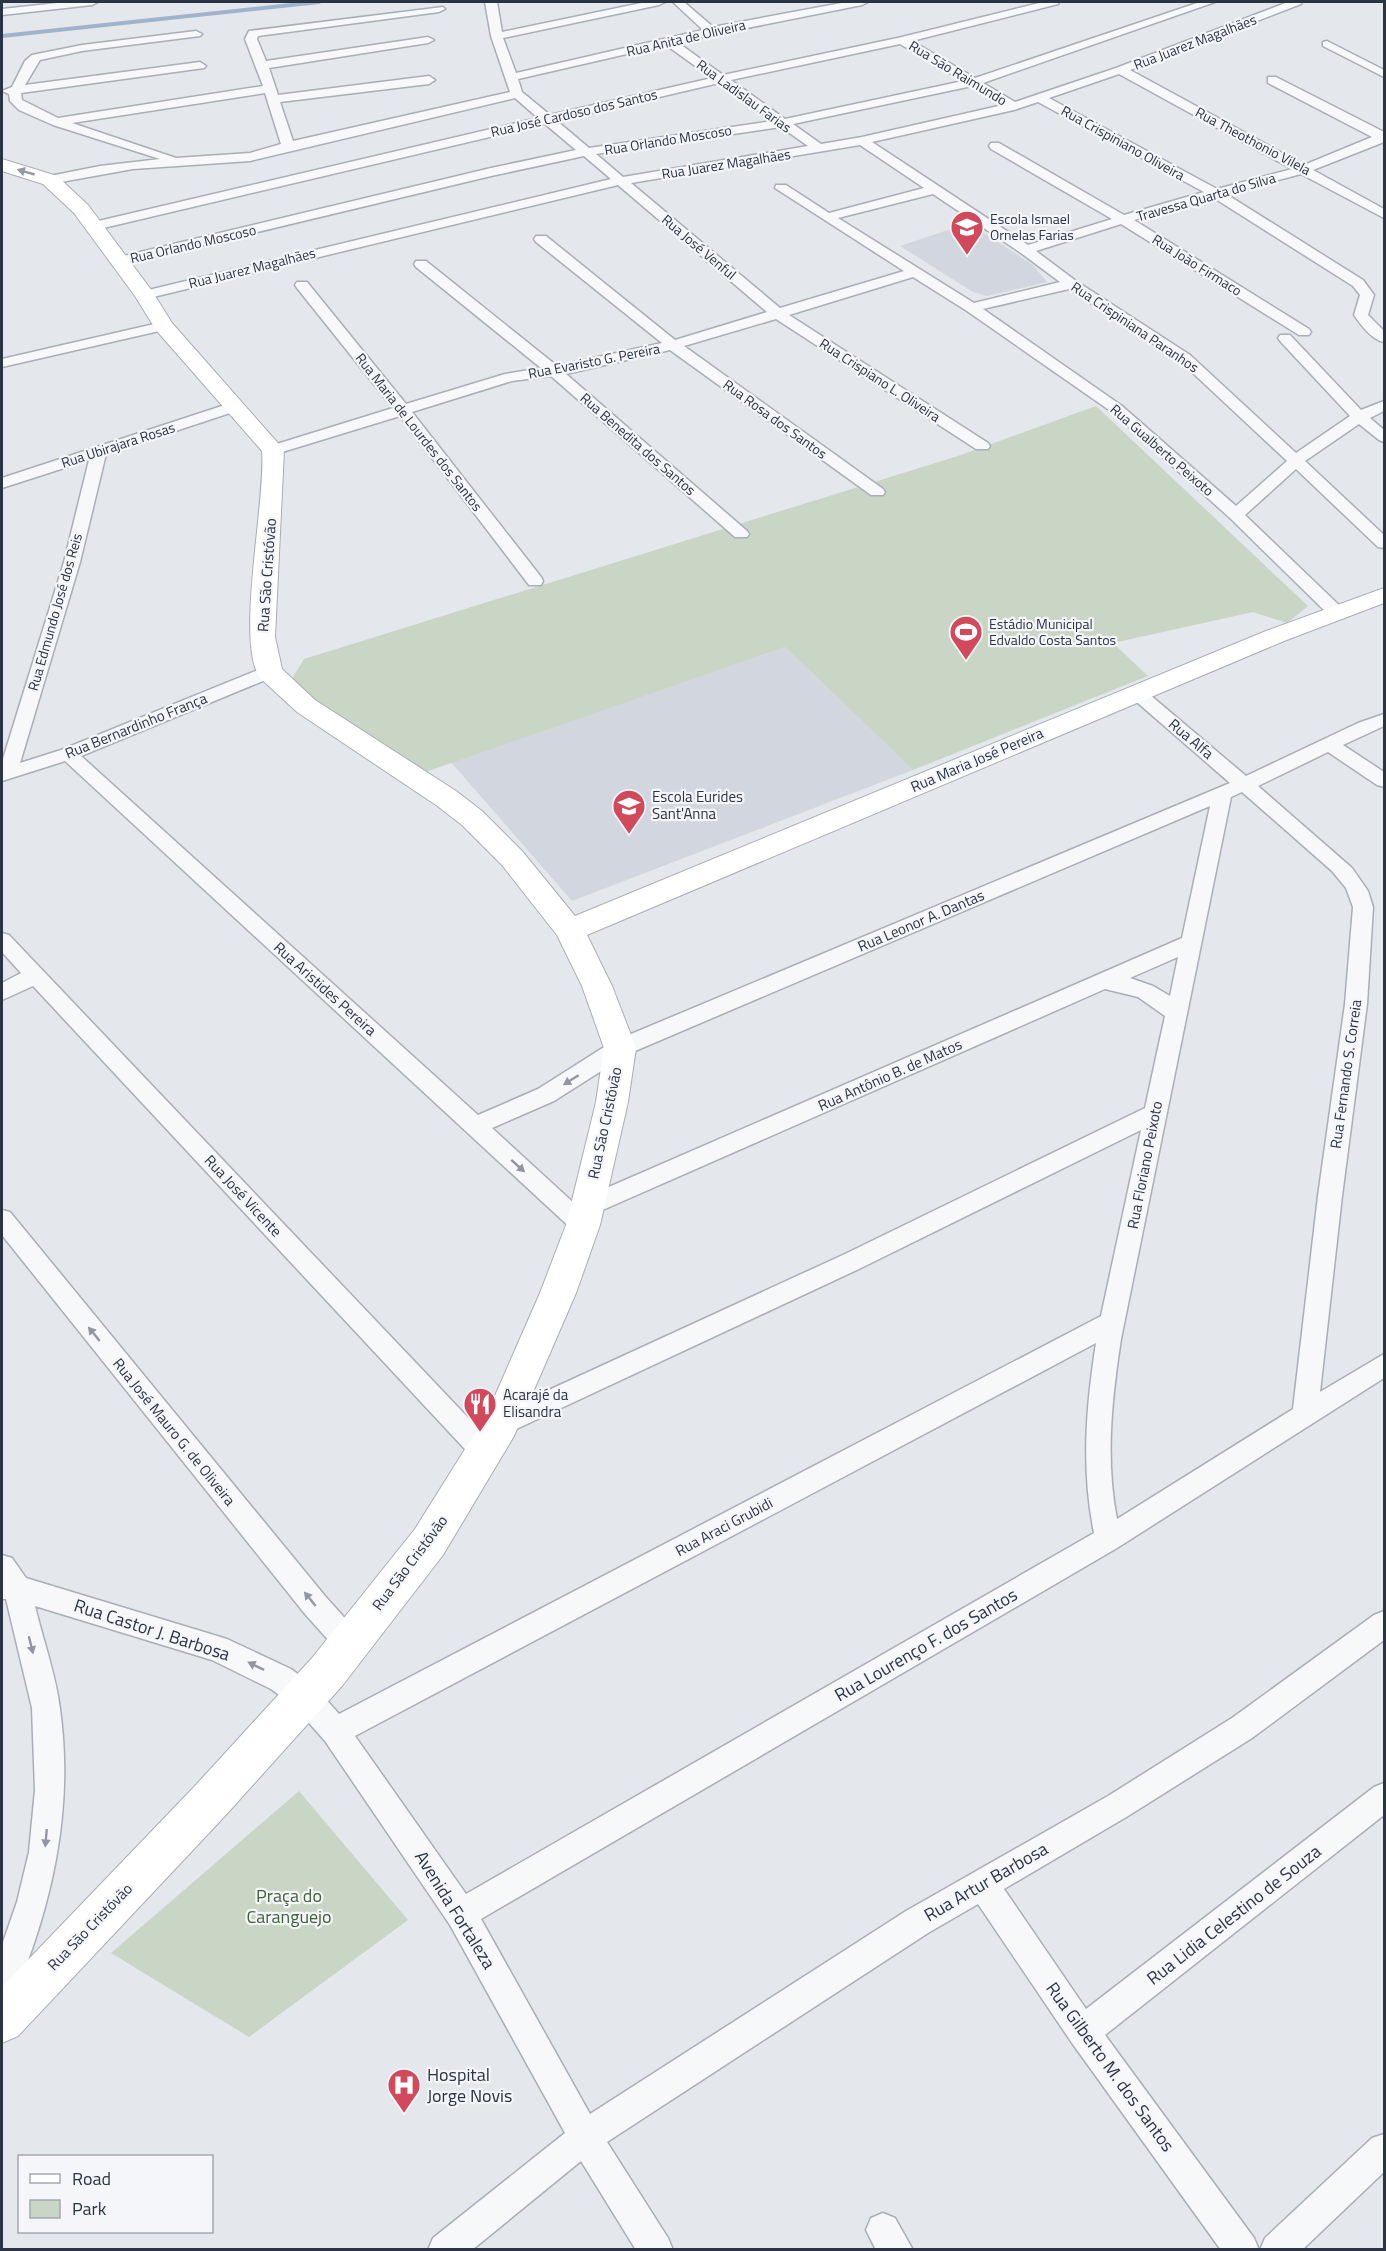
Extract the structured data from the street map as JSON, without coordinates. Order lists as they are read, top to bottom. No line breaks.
{"streets":{"main road":["Rua São Cristóvão","Rua Maria José Pereira"],"street":["Rua Anita de Oliveira","Rua Juarez Magalhães","Rua São Raimundo","Rua Ladislau Farias","Rua José Cardoso dos Santos","Rua Orlando Moscoso","Rua Theothonio Vilela","Rua Crispiniano Oliveira","Travessa Quarta do Silva","Rua José Venful","Rua João Firmaco","Rua Crispiniana Paranhos","Rua Evaristo G. Pereira","Rua Crispiano L. Oliveira","Rua Rosa dos Santos","Rua Maria de Lourdes dos Santos","Rua Benedita dos Santos","Rua Ubirajara Rosas","Rua Gualberto Peixoto","Rua Edmundo José dos Reis","Rua Bernardinho França","Rua Alfa","Rua Leonor A. Dantas","Rua Aristides Pereira","Rua Fernando S. Correia","Rua Antônio B. de Matos","Rua Floriano Peixoto","Rua José Vicente","Rua José Mauro G. de Oliveira","Rua Araci Grubidi","Rua Castor J. Barbosa","Rua Lourenço F. dos Santos","Rua Artur Barbosa","Avenida Fortaleza","Rua Lidia Celestino de Souza","Rua Gilberto M. dos Santos"]},"crossings":[["Rua Anita de Oliveira","Rua Ladislau Farias"],["Rua Juarez Magalhães","Rua São Raimundo"],["Rua Juarez Magalhães","Rua Ladislau Farias"],["Rua Juarez Magalhães","Rua Theothonio Vilela"],["Rua Juarez Magalhães","Rua Crispiniano Oliveira"],["Rua Juarez Magalhães","Rua José Venful"],["Rua Juarez Magalhães","Rua Crispiniana Paranhos"],["Rua São Raimundo","Rua José Cardoso dos Santos"],["Rua São Raimundo","Rua Orlando Moscoso"],["Rua Ladislau Farias","Rua José Cardoso dos Santos"],["Rua Ladislau Farias","Rua Orlando Moscoso"],["Rua José Cardoso dos Santos","Rua José Venful"],["Rua Orlando Moscoso","Rua José Venful"],["Rua Theothonio Vilela","Travessa Quarta do Silva"],["Rua Crispiniano Oliveira","Travessa Quarta do Silva"],["Travessa Quarta do Silva","Rua João Firmaco"],["Travessa Quarta do Silva","Rua Crispiniana Paranhos"],["Rua José Venful","Rua Evaristo G. Pereira"],["Rua José Venful","Rua Crispiano L. Oliveira"],["Rua Evaristo G. Pereira","Rua Crispiano L. Oliveira"],["Rua Evaristo G. Pereira","Rua Rosa dos Santos"],["Rua Evaristo G. Pereira","Rua Maria de Lourdes dos Santos"],["Rua Evaristo G. Pereira","Rua Benedita dos Santos"],["Rua Evaristo G. Pereira","Rua São Cristóvão"],["Rua Ubirajara Rosas","Rua Edmundo José dos Reis"],["Rua Gualberto Peixoto","Rua Maria José Pereira"],["Rua São Cristóvão","Rua Bernardinho França"],["Rua São Cristóvão","Rua Maria José Pereira"],["Rua São Cristóvão","Rua Leonor A. Dantas"],["Rua São Cristóvão","Rua Aristides Pereira"],["Rua São Cristóvão","Rua Antônio B. de Matos"],["Rua São Cristóvão","Rua José Vicente"],["Rua São Cristóvão","Rua José Mauro G. de Oliveira"],["Rua São Cristóvão","Rua Castor J. Barbosa"],["Rua São Cristóvão","Avenida Fortaleza"],["Rua Edmundo José dos Reis","Rua Bernardinho França"],["Rua Bernardinho França","Rua Aristides Pereira"],["Rua Alfa","Rua Maria José Pereira"],["Rua Alfa","Rua Leonor A. Dantas"],["Rua Alfa","Rua Fernando S. Correia"],["Rua Leonor A. Dantas","Rua Aristides Pereira"],["Rua Leonor A. Dantas","Rua Fernando S. Correia"],["Rua Leonor A. Dantas","Rua Floriano Peixoto"],["Rua Aristides Pereira","Rua Antônio B. de Matos"],["Rua Fernando S. Correia","Rua Lourenço F. dos Santos"],["Rua Antônio B. de Matos","Rua Floriano Peixoto"],["Rua Floriano Peixoto","Rua Araci Grubidi"],["Rua Floriano Peixoto","Rua Lourenço F. dos Santos"],["Rua Araci Grubidi","Avenida Fortaleza"],["Rua Castor J. Barbosa","Avenida Fortaleza"],["Rua Lourenço F. dos Santos","Avenida Fortaleza"],["Rua Artur Barbosa","Avenida Fortaleza"],["Rua Artur Barbosa","Rua Gilberto M. dos Santos"],["Rua Lidia Celestino de Souza","Rua Gilberto M. dos Santos"]],"one_way":["Rua José Mauro G. de Oliveira","Rua Castor J. Barbosa"],"parks":["Praça do Caranguejo"],"places":{"school or university":["Escola Ismael Ornelas Farias","Escola Eurides Sant'Anna"],"sports":["Estádio Municipal Edvaldo Costa Santos"],"restaurant":["Acarajé da Elisandra"],"hospital":["Hospital Jorge Novis"]},"legend":["Road","Park"]}
